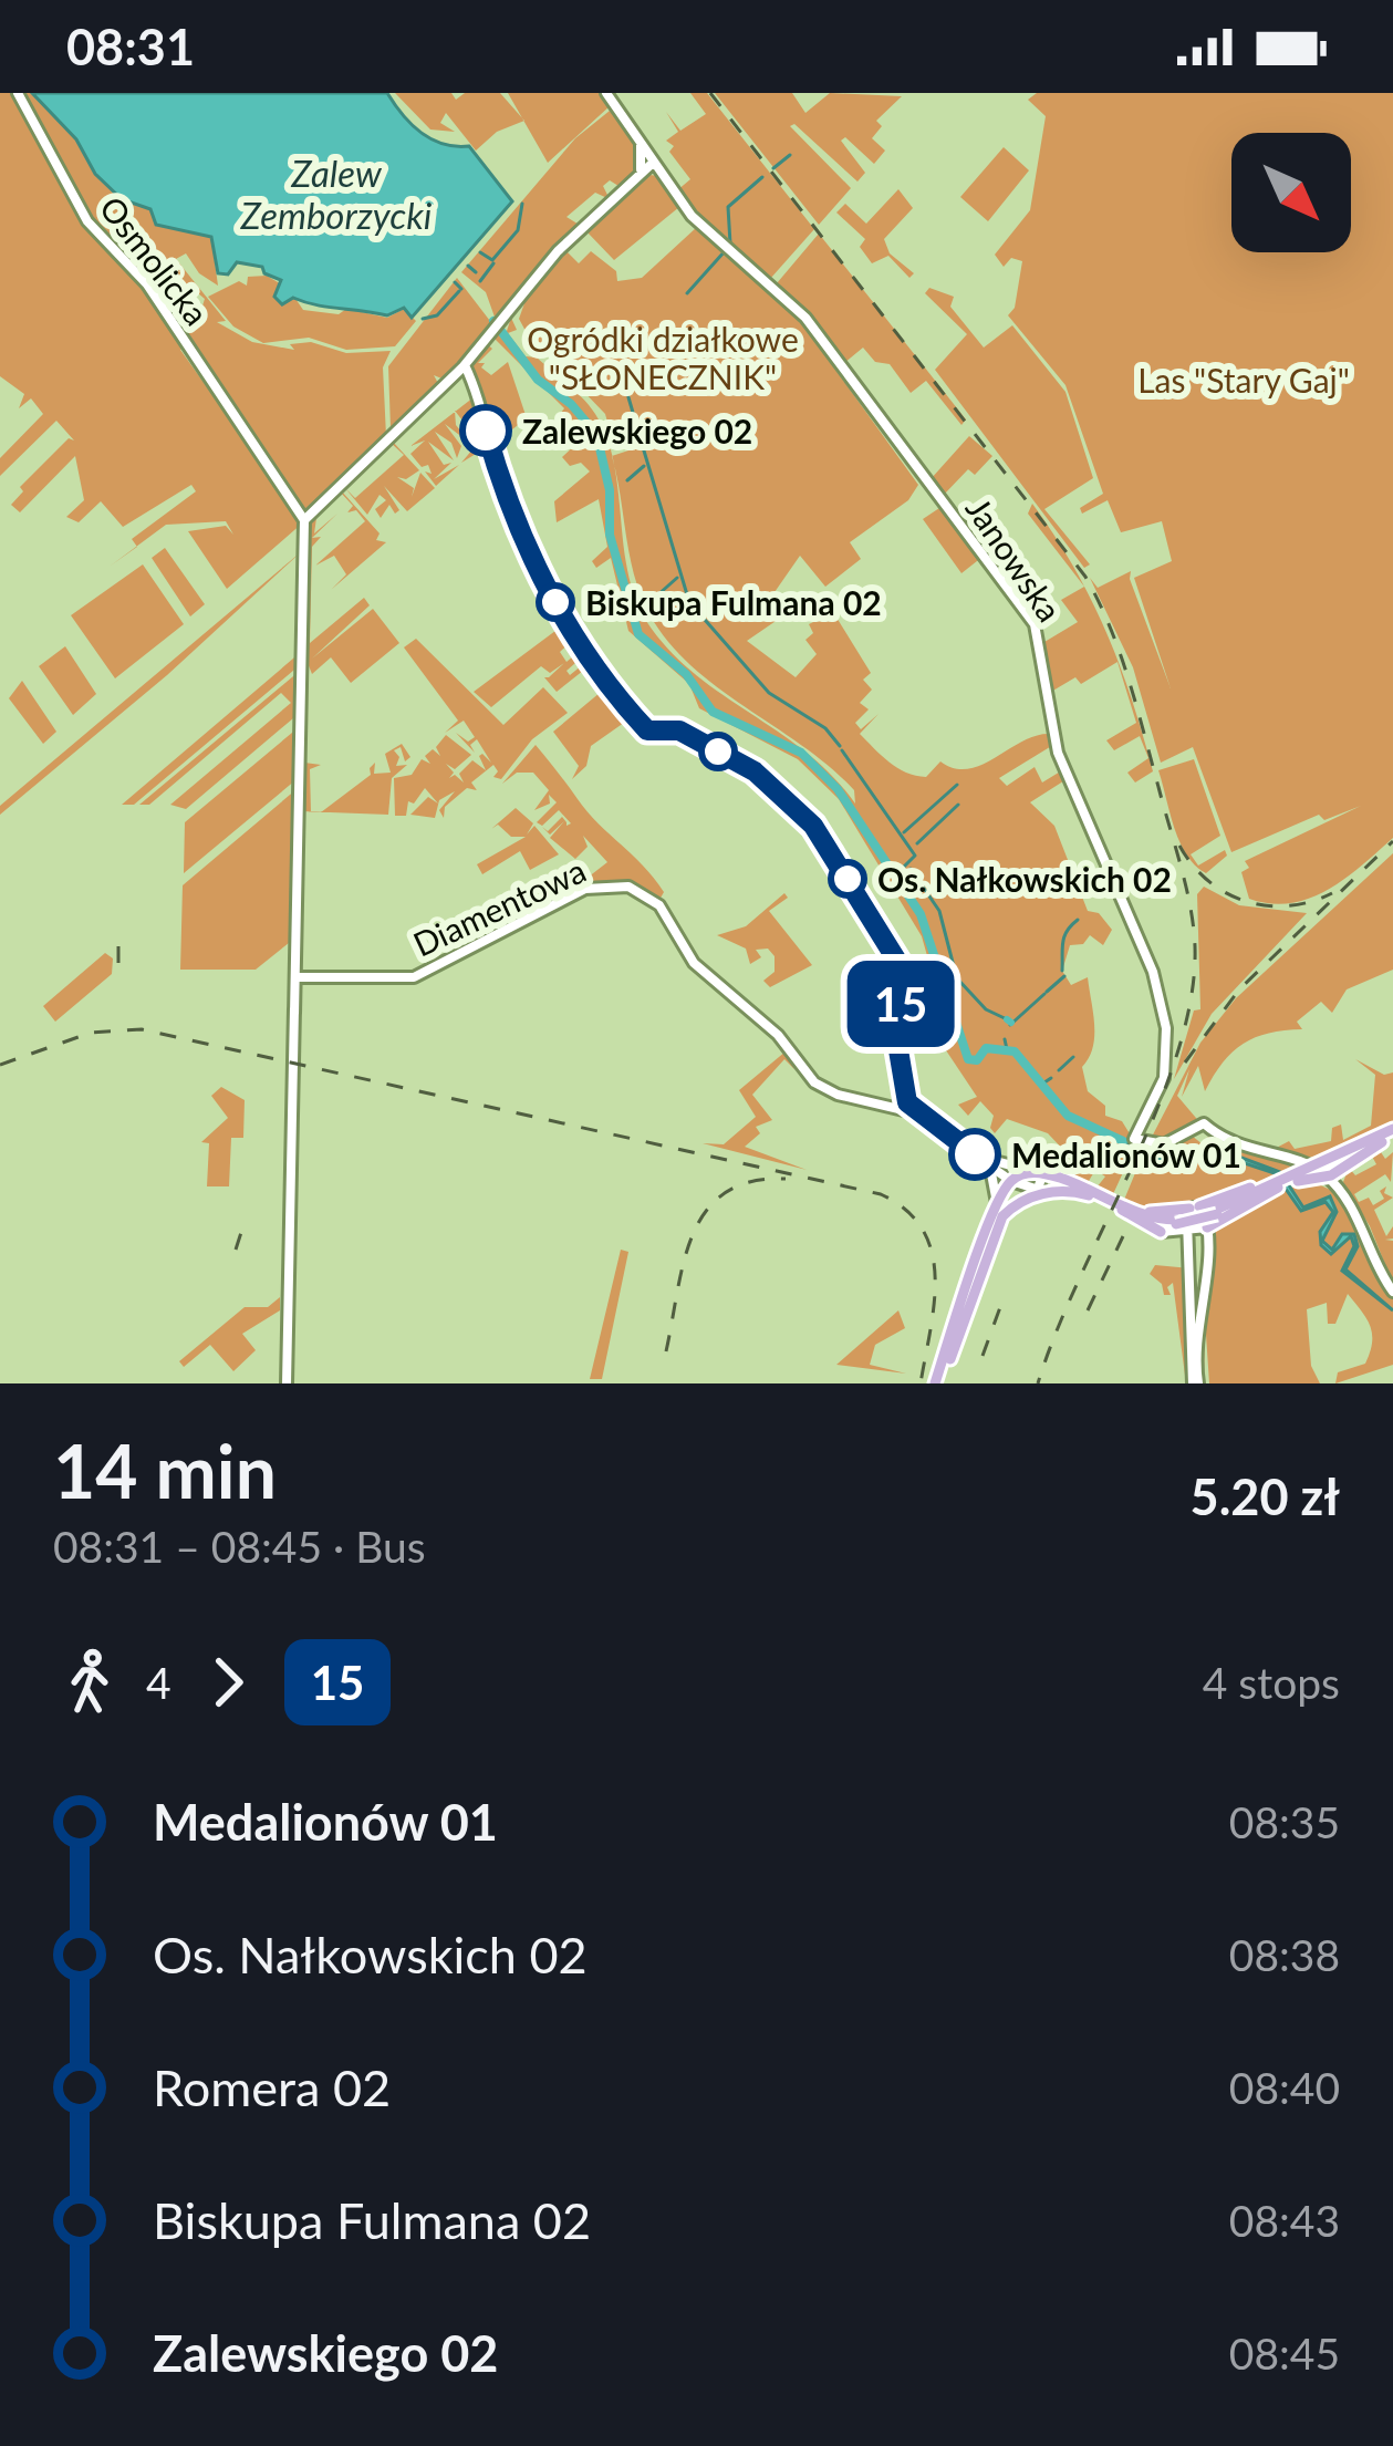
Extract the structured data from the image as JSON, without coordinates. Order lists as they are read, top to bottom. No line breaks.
{"streets":{"main road":["Diamentowa"],"street":["Osmolicka","Janowska"]},"water":["Zalew Zemborzycki"],"parks":["Ogródki działkowe \"SŁONECZNIK\"","Las \"Stary Gaj\""],"places":["Zalewskiego 02","Biskupa Fulmana 02","Os. Nałkowskich 02","Medalionów 01"],"lines":["bus line 15"],"north":"bottom right","page":{"status":"08:31","on_map":"15","heading":["14 min","08:31 – 08:45 · Bus","5.20 zł"],"legs":["4","15","4 stops"],"list":[{"name":"Medalionów 01","value":"08:35"},{"name":"Os. Nałkowskich 02","value":"08:38"},{"name":"Romera 02","value":"08:40"},{"name":"Biskupa Fulmana 02","value":"08:43"},{"name":"Zalewskiego 02","value":"08:45"}]}}
